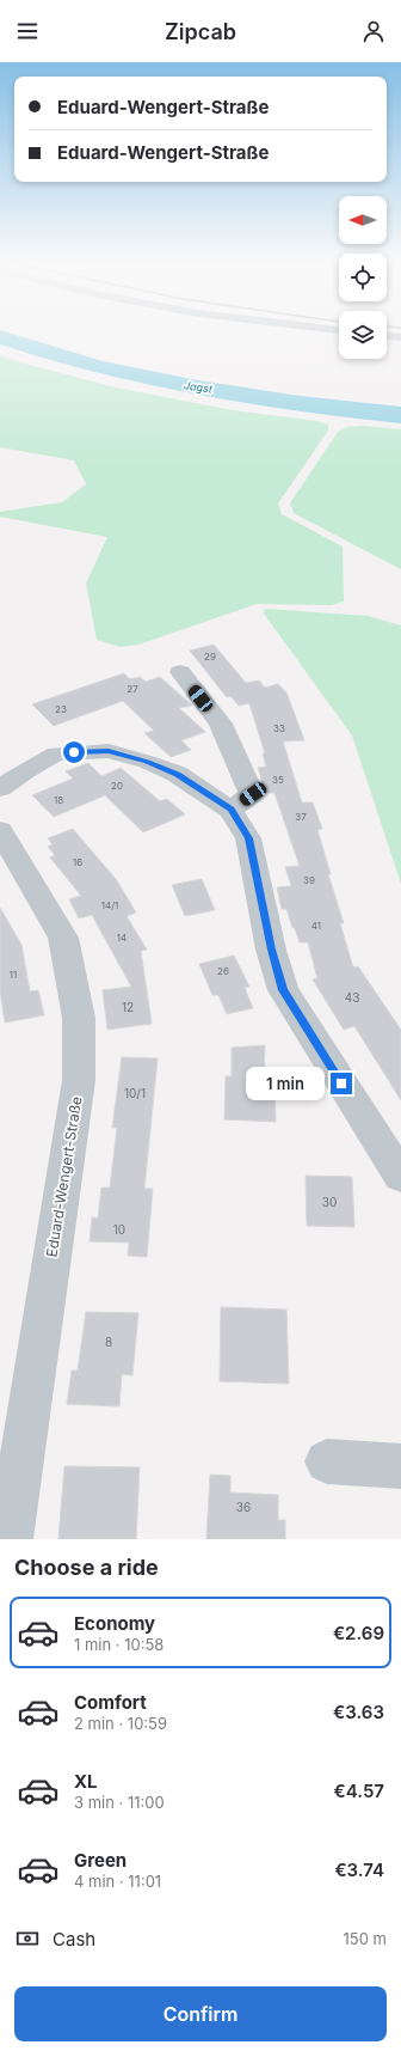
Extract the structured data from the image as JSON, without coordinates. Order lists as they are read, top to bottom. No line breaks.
{"streets":{"street":["Eduard-Wengert-Straße"]},"water":["Jagst"],"house_numbers":["29","27","23","33","35","20","18","37","16","39","14/1","41","14","26","11","43","12","10/1","30","10","8","36"],"north":"left","page":{"header":"Zipcab","banner":["Eduard-Wengert-Straße","Eduard-Wengert-Straße"],"bubble":"1 min","heading":"Choose a ride","list":[{"name":"Economy","note":"1 min · 10:58","value":"€2.69"},{"name":"Comfort","note":"2 min · 10:59","value":"€3.63"},{"name":"XL","note":"3 min · 11:00","value":"€4.57"},{"name":"Green","note":"4 min · 11:01","value":"€3.74"}],"pay":["Cash","150 m"],"buttons":"Confirm"}}
